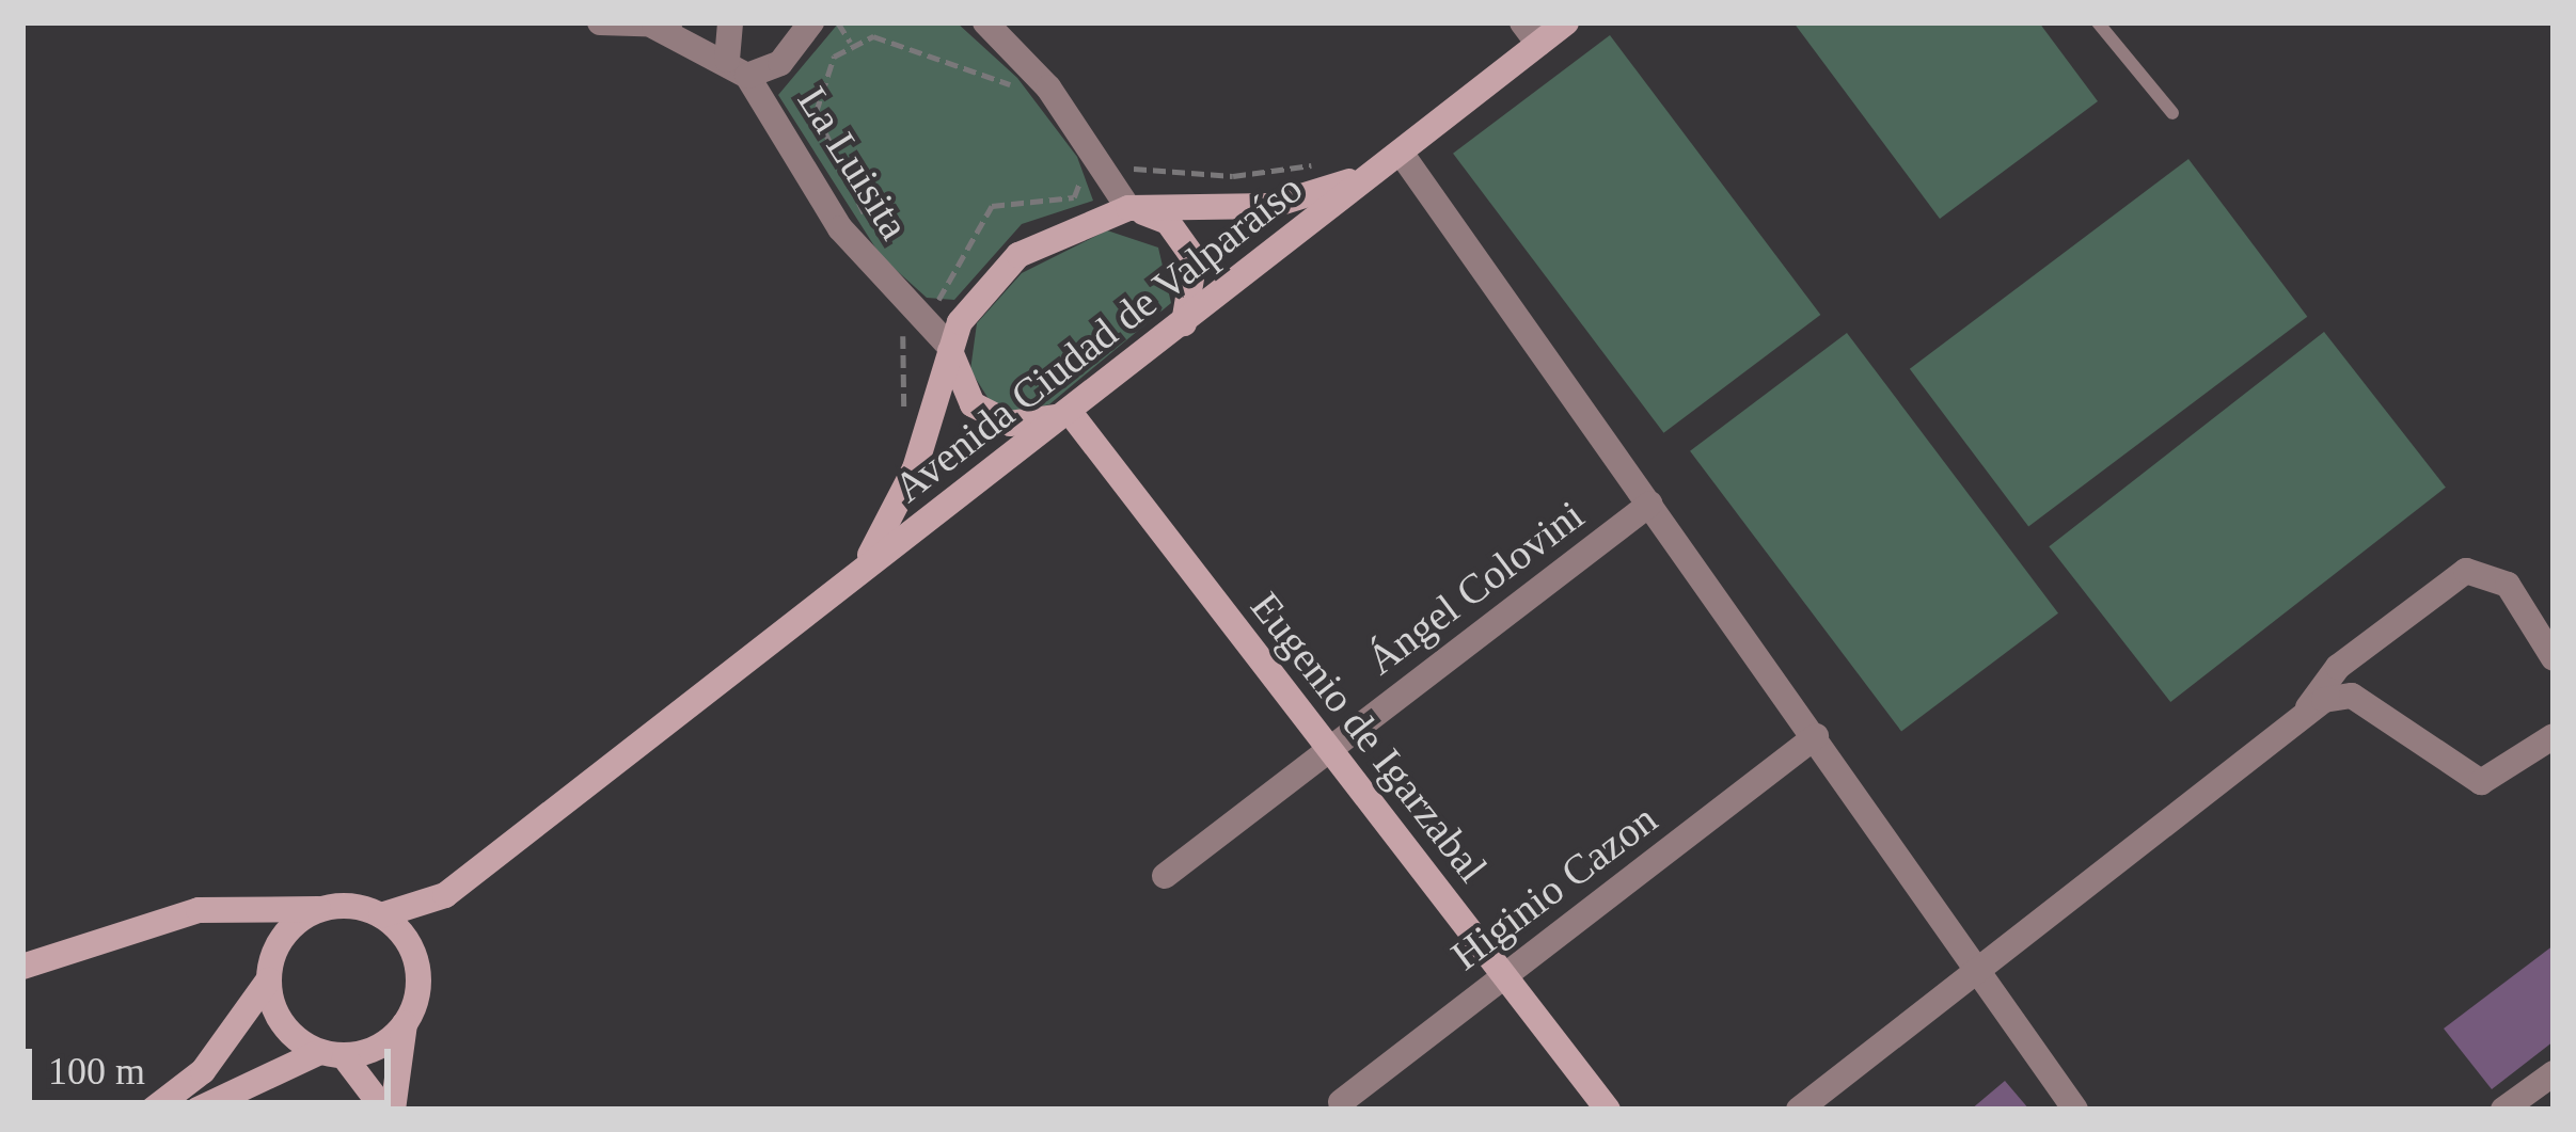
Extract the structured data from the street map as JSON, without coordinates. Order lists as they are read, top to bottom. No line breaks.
{"streets":{"main road":["Avenida Ciudad de Valparaíso","Eugenio de Igarzabal"],"street":["La Luisita","Ángel Colovini","Higinio Cazon"]},"crossings":[["La Luisita","Avenida Ciudad de Valparaíso"],["Avenida Ciudad de Valparaíso","Eugenio de Igarzabal"],["Ángel Colovini","Eugenio de Igarzabal"],["Eugenio de Igarzabal","Higinio Cazon"]],"scale_bar":"100 m"}
